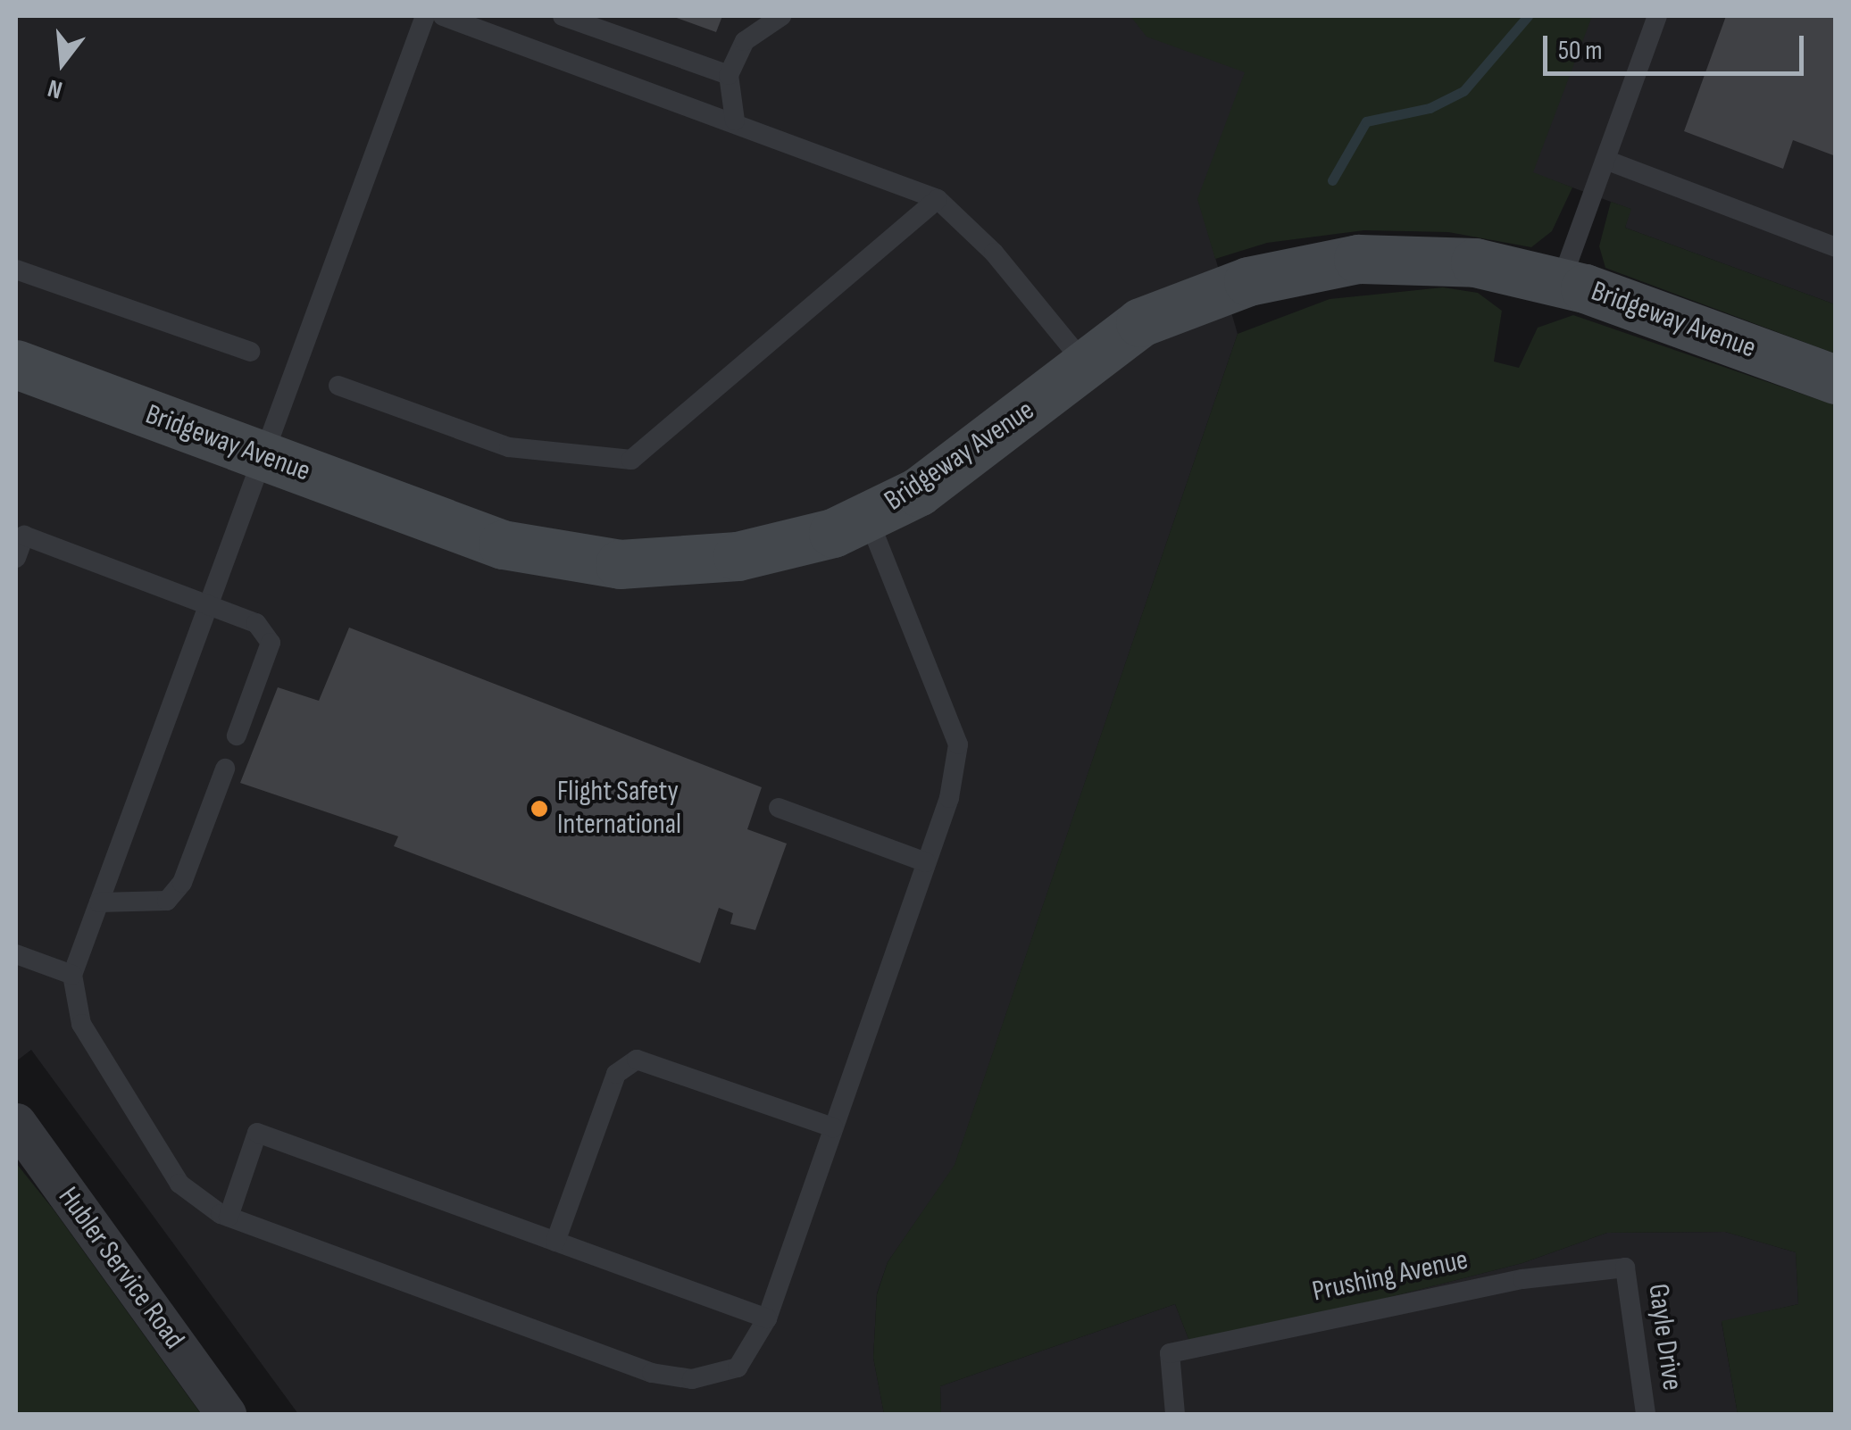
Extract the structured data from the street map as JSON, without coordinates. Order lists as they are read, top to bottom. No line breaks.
{"streets":{"street":["Bridgeway Avenue","Hubler Service Road"],"lane":["Prushing Avenue","Gayle Drive"]},"crossings":[["Prushing Avenue","Gayle Drive"]],"places":["Flight Safety International"],"scale_bar":"50 m","north":"bottom"}
